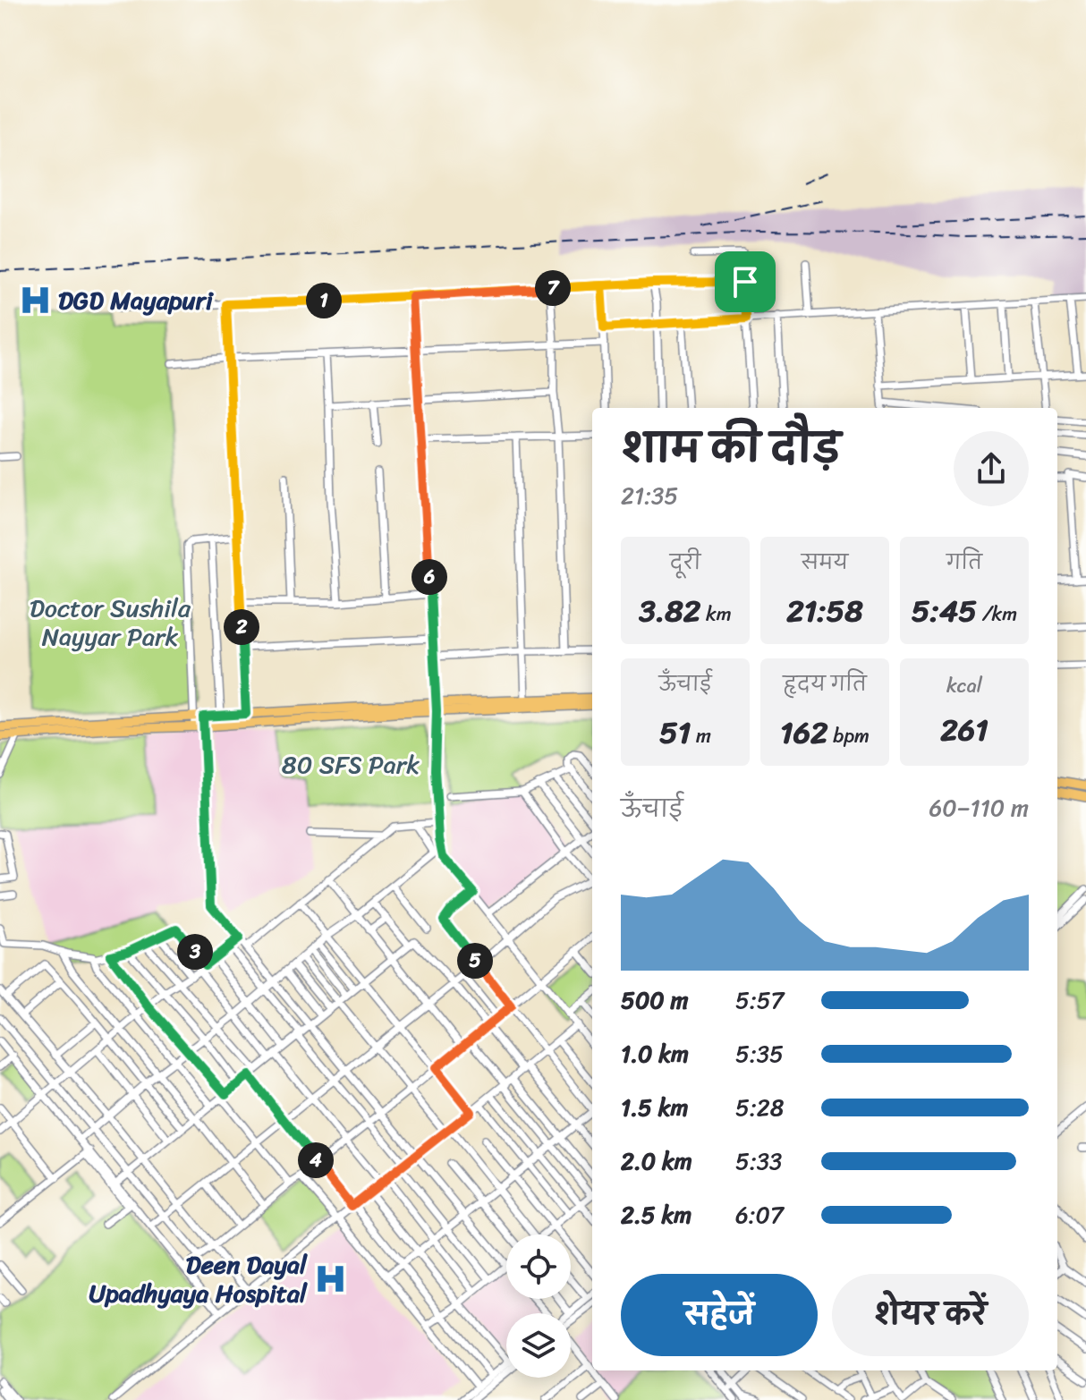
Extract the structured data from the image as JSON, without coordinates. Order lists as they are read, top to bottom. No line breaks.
{"parks":["Doctor Sushila Nayyar Park","80 SFS Park"],"places":{"hospital":["DGD Mayapuri","Deen Dayal Upadhyaya Hospital"]},"page":{"pins":["7","1","6","2","3","5","4"],"heading":["शाम की दौड़","21:35"],"stats":[["दूरी","3.82 km"],["समय","21:58"],["गति","5:45 /km"],["ऊँचाई","51 m"],["हृदय गति","162 bpm"],["kcal","261"]],"chart":["ऊँचाई","60–110 m"],"list":[{"name":"500 m","note":"5:57"},{"name":"1.0 km","note":"5:35"},{"name":"1.5 km","note":"5:28"},{"name":"2.0 km","note":"5:33"},{"name":"2.5 km","note":"6:07"}],"buttons":["सहेजें","शेयर करें"]}}
